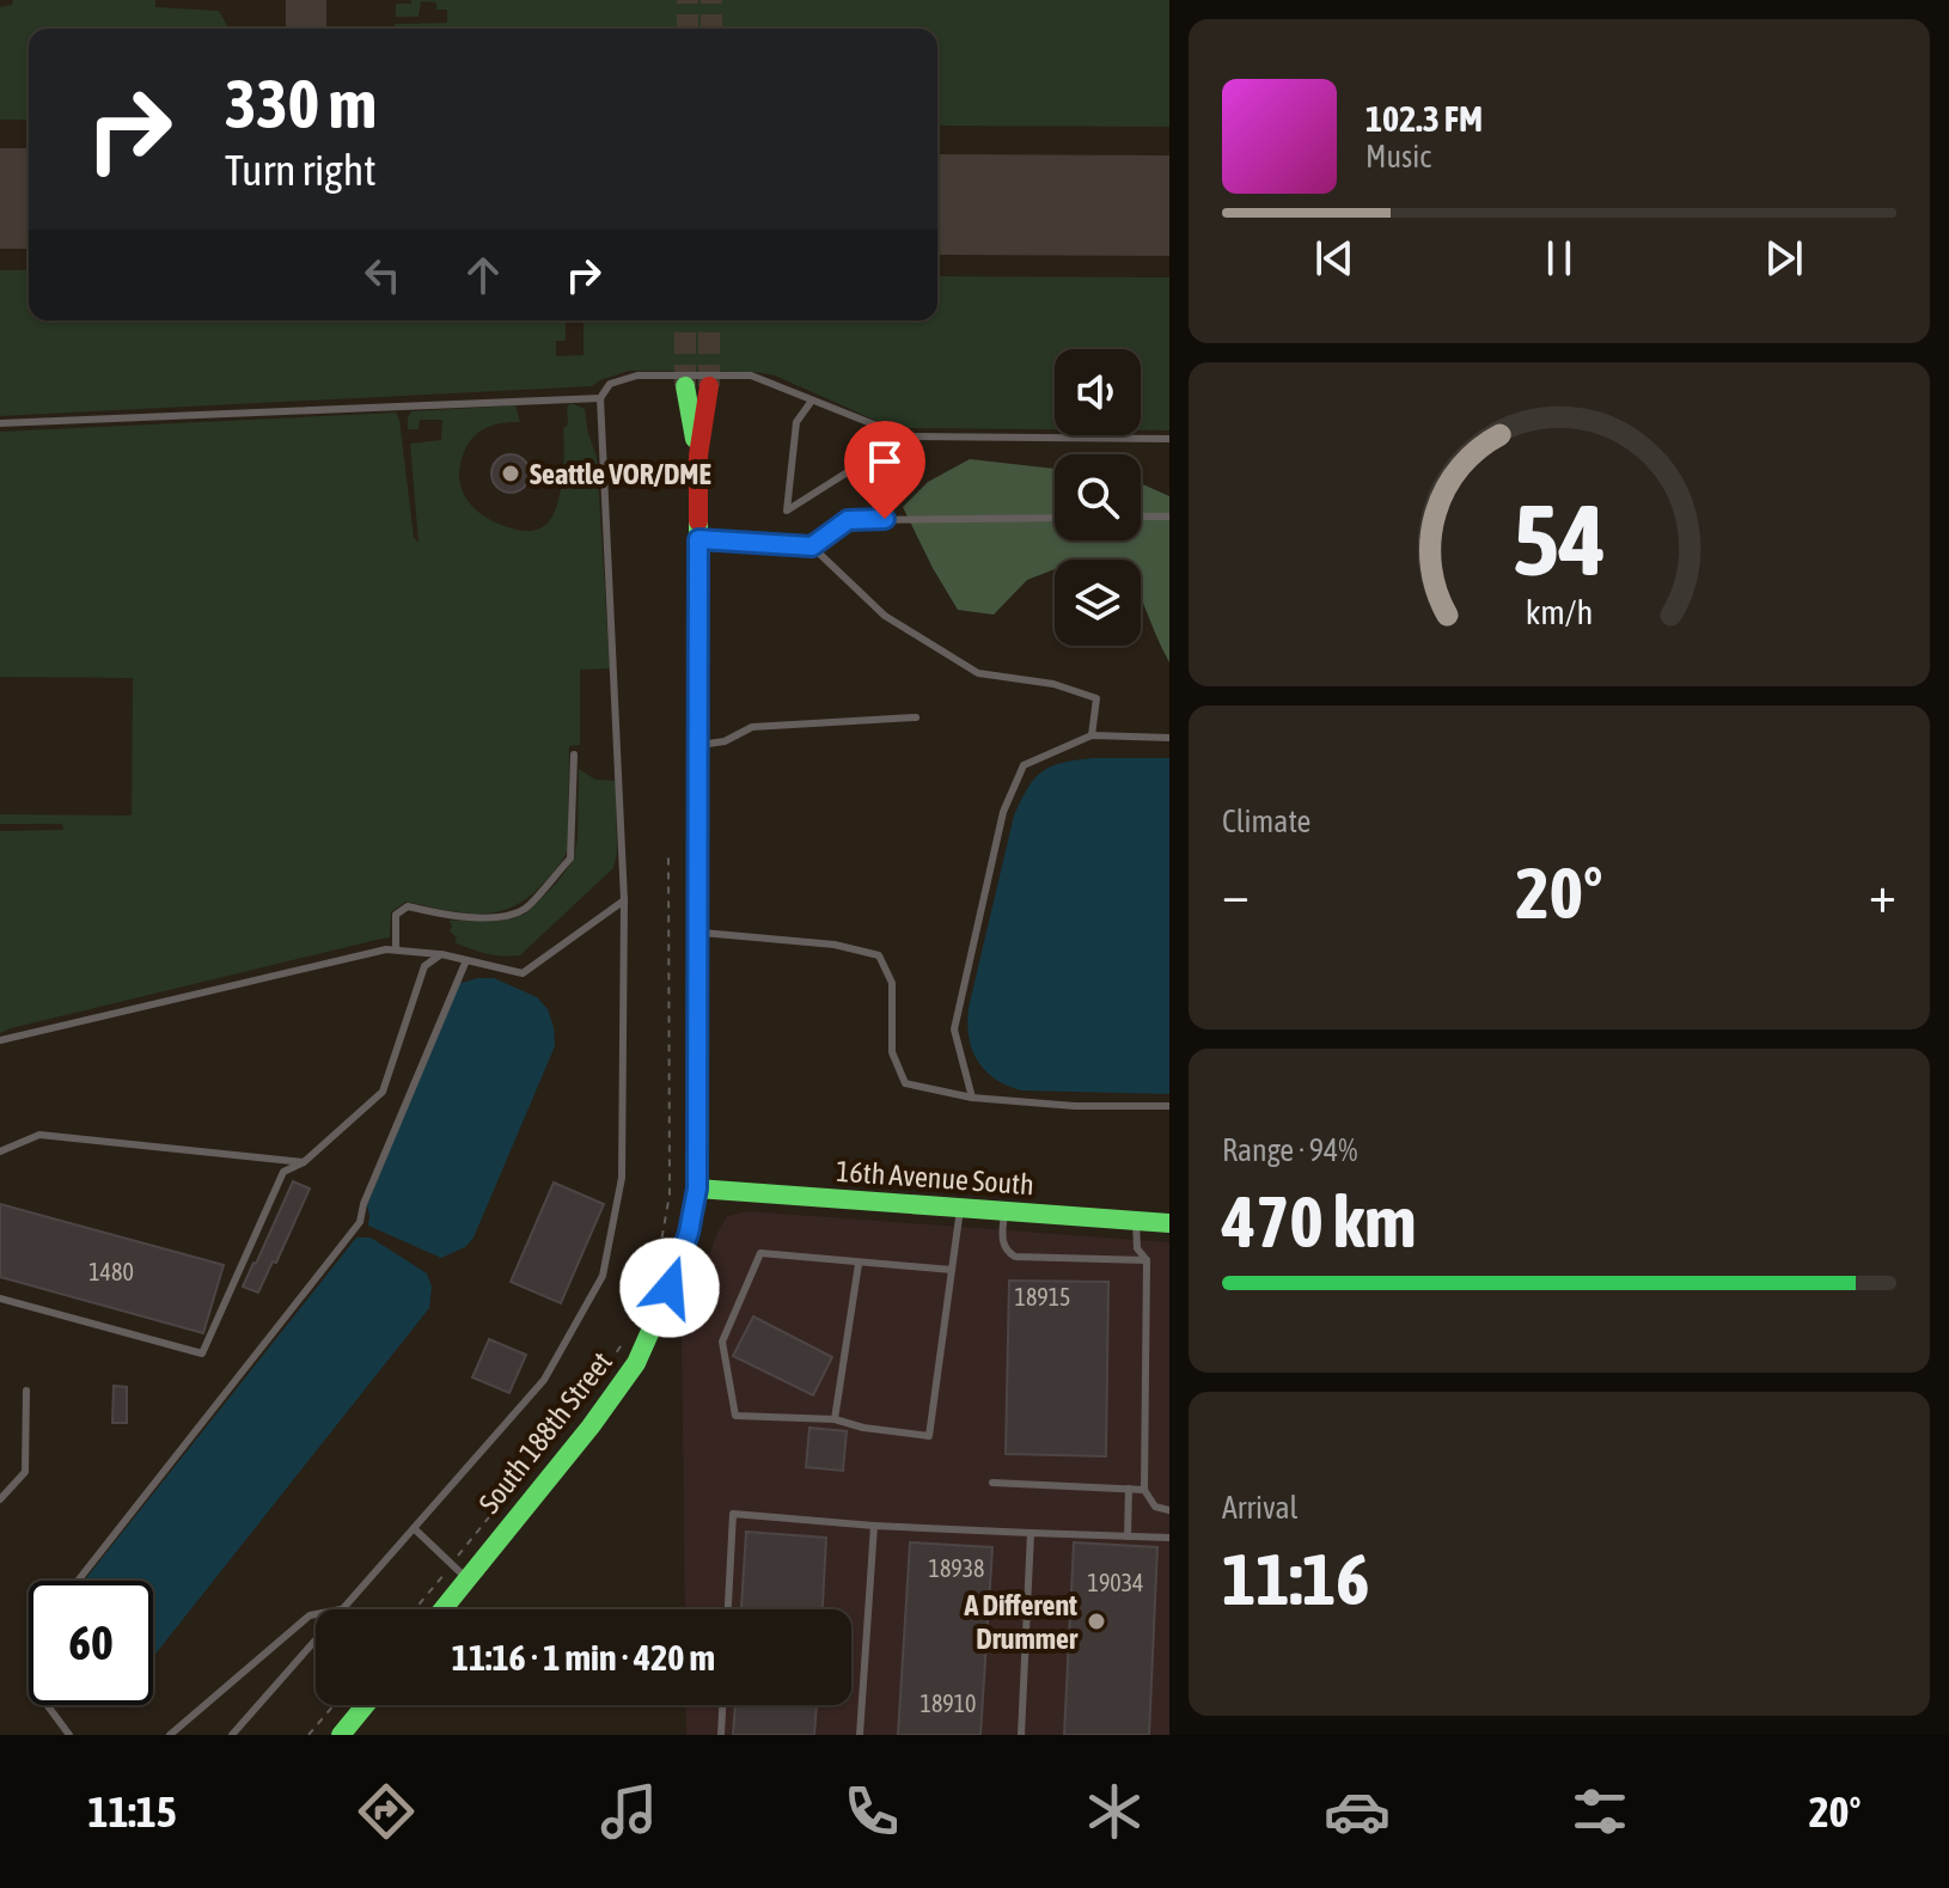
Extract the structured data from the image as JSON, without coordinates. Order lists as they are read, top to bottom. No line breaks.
{"streets":{"main road":["16th Avenue South","South 188th Street"]},"crossings":[["16th Avenue South","South 188th Street"]],"places":["Seattle VOR/DME","A Different Drummer"],"house_numbers":["1480","18915","18938","19034","18910"],"page":{"turn":["330 m","Turn right"],"song":["102.3 FM","Music"],"tile":["Climate",["Range · 94%","470 km"],["Arrival","11:16"]],"heat":["−","20°","+"],"limit":"60","trip":"11:16 · 1 min · 420 m","tabs":["11:15","20°"],"gauge":["54","km/h"]}}
